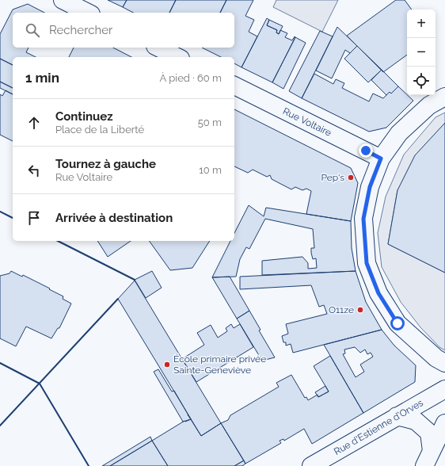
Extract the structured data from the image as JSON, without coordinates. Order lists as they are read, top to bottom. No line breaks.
{"streets":{"street":["Rue Voltaire","Rue d'Estienne d'Orves"]},"places":["Pep's","O11ze","École primaire privée Sainte-Geneviève"],"page":{"map_buttons":["+","−"],"search":"Rechercher","heading":["1 min","À pied · 60 m"],"list":[["Continuez","Place de la Liberté","50 m"],["Tournez à gauche","Rue Voltaire","10 m"],"Arrivée à destination"]}}
